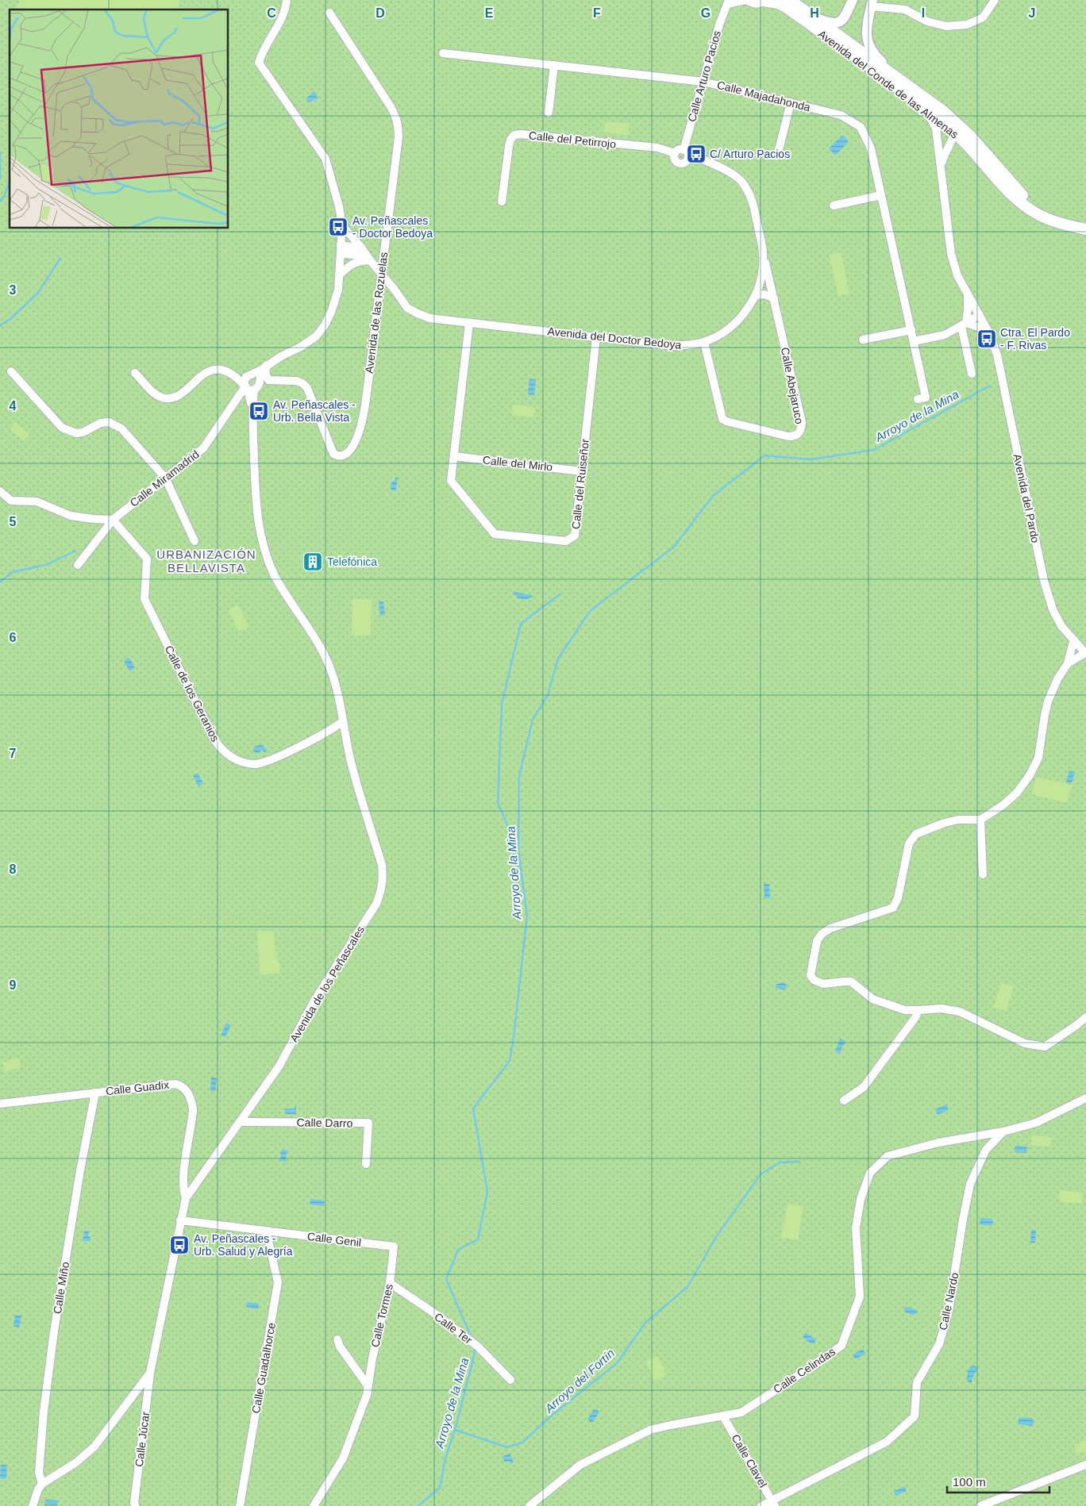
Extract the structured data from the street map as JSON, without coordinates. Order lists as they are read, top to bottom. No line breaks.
{"streets":{"main road":["Avenida del Conde de las Almenas"],"street":["Calle Arturo Pacios","Calle Majadahonda","Calle del Petirrojo","Avenida de las Rozuelas","Avenida del Doctor Bedoya","Calle Abejaruco","Calle del Mirlo","Calle Miramadrid","Calle del Ruiseñor","Avenida del Pardo","Calle de los Geranios","Avenida de los Peñascales","Calle Guadix","Calle Darro","Calle Genil","Calle Miño","Calle Nardo","Calle Tormes","Calle Ter","Calle Guadalhorce","Calle Celindas","Calle Júcar","Calle Clavel"]},"crossings":[["Calle Arturo Pacios","Calle Majadahonda"],["Calle Arturo Pacios","Calle del Petirrojo"],["Calle Arturo Pacios","Avenida del Doctor Bedoya"],["Calle del Petirrojo","Avenida del Doctor Bedoya"],["Avenida de las Rozuelas","Avenida del Doctor Bedoya"],["Avenida de las Rozuelas","Calle Miramadrid"],["Avenida del Doctor Bedoya","Calle Abejaruco"],["Avenida del Doctor Bedoya","Calle del Ruiseñor"],["Calle del Mirlo","Calle del Ruiseñor"],["Calle Miramadrid","Calle de los Geranios"],["Calle Miramadrid","Avenida de los Peñascales"],["Calle de los Geranios","Avenida de los Peñascales"],["Avenida de los Peñascales","Calle Guadix"],["Avenida de los Peñascales","Calle Darro"],["Avenida de los Peñascales","Calle Genil"],["Avenida de los Peñascales","Calle Miño"],["Avenida de los Peñascales","Calle Júcar"],["Calle Guadix","Calle Miño"],["Calle Genil","Calle Tormes"],["Calle Genil","Calle Guadalhorce"],["Calle Nardo","Calle Celindas"],["Calle Nardo","Calle Clavel"],["Calle Tormes","Calle Ter"],["Calle Celindas","Calle Clavel"]],"districts":["URBANIZACIÓN BELLAVISTA"],"water":["Arroyo de la Mina","Arroyo del Fortín"],"places":{"bus stop":["C/ Arturo Pacios","Av. Peñascales - Doctor Bedoya","Ctra. El Pardo - F. Rivas","Av. Peñascales - Urb. Bella Vista","Av. Peñascales - Urb. Salud y Alegría"],"building":["Telefónica"]},"scale_bar":"100 m","grid":{"columns":["C","D","E","F","G","H","I","J"],"rows":["3","4","5","6","7","8","9"]}}
